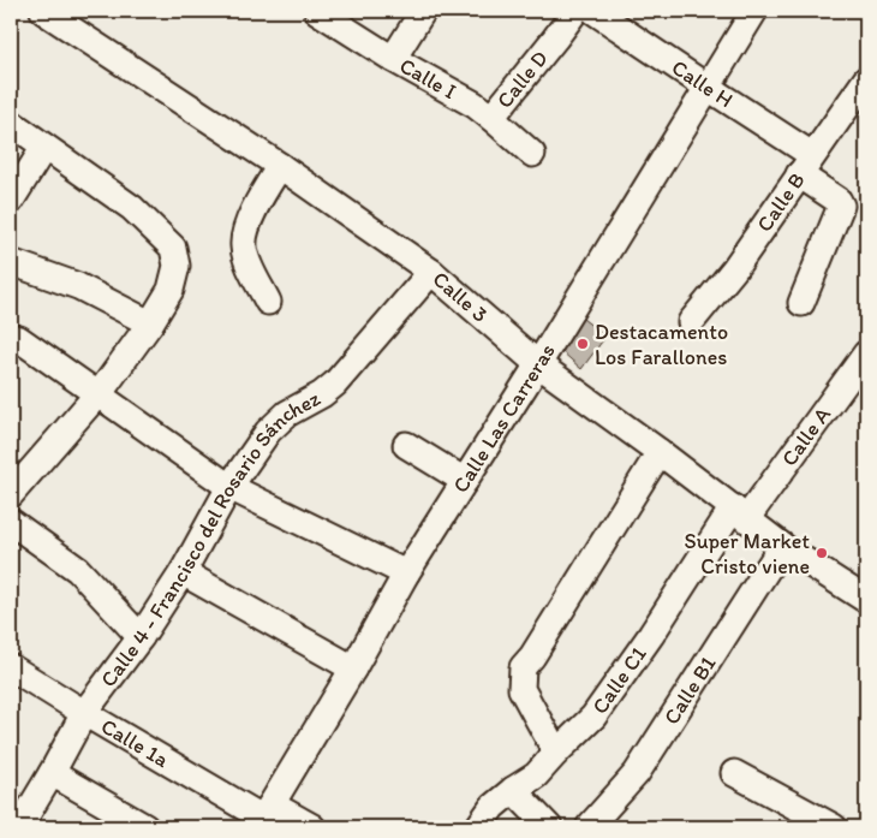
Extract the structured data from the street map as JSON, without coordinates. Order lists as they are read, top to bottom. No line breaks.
{"streets":{"street":["Calle I","Calle D","Calle H","Calle B","Calle 3","Calle Las Carreras","Calle A","Calle 4 - Francisco del Rosario Sánchez","Calle C1","Calle B1","Calle 1a"]},"crossings":[["Calle I","Calle D"],["Calle H","Calle B"],["Calle H","Calle Las Carreras"],["Calle 3","Calle Las Carreras"],["Calle 3","Calle A"],["Calle 3","Calle 4 - Francisco del Rosario Sánchez"],["Calle 3","Calle C1"],["Calle 3","Calle B1"],["Calle Las Carreras","Calle 1a"],["Calle A","Calle C1"],["Calle 4 - Francisco del Rosario Sánchez","Calle 1a"]],"places":["Destacamento Los Farallones","Super Market Cristo viene"]}
